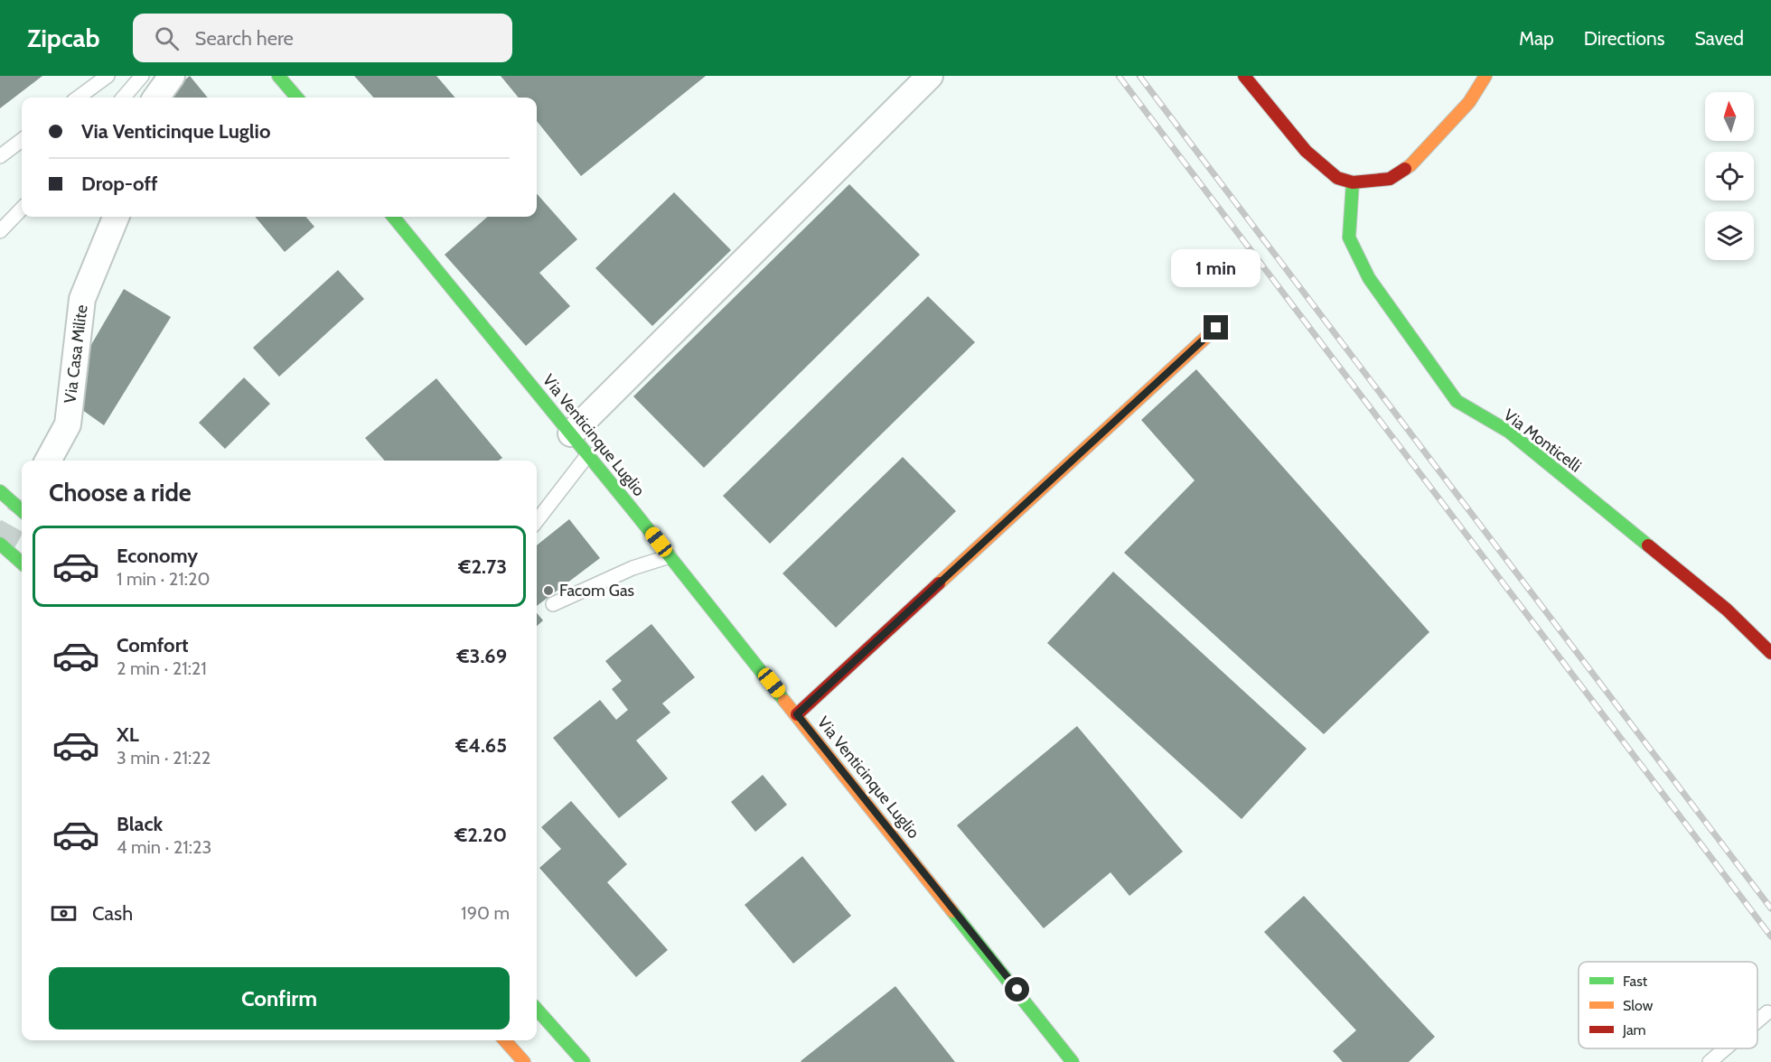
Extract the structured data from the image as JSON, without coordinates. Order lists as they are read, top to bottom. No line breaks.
{"streets":{"main road":["Via Venticinque Luglio","Via Monticelli"],"street":["Via Casa Milite"]},"places":["Facom Gas"],"legend":["Fast","Slow","Jam"],"north":"top","page":{"header":"Zipcab","search":"Search here","nav":["Map","Directions","Saved"],"banner":["Via Venticinque Luglio","Drop-off"],"bubble":"1 min","heading":"Choose a ride","list":[{"name":"Economy","note":"1 min · 21:20","value":"€2.73"},{"name":"Comfort","note":"2 min · 21:21","value":"€3.69"},{"name":"XL","note":"3 min · 21:22","value":"€4.65"},{"name":"Black","note":"4 min · 21:23","value":"€2.20"}],"pay":["Cash","190 m"],"buttons":"Confirm"}}
